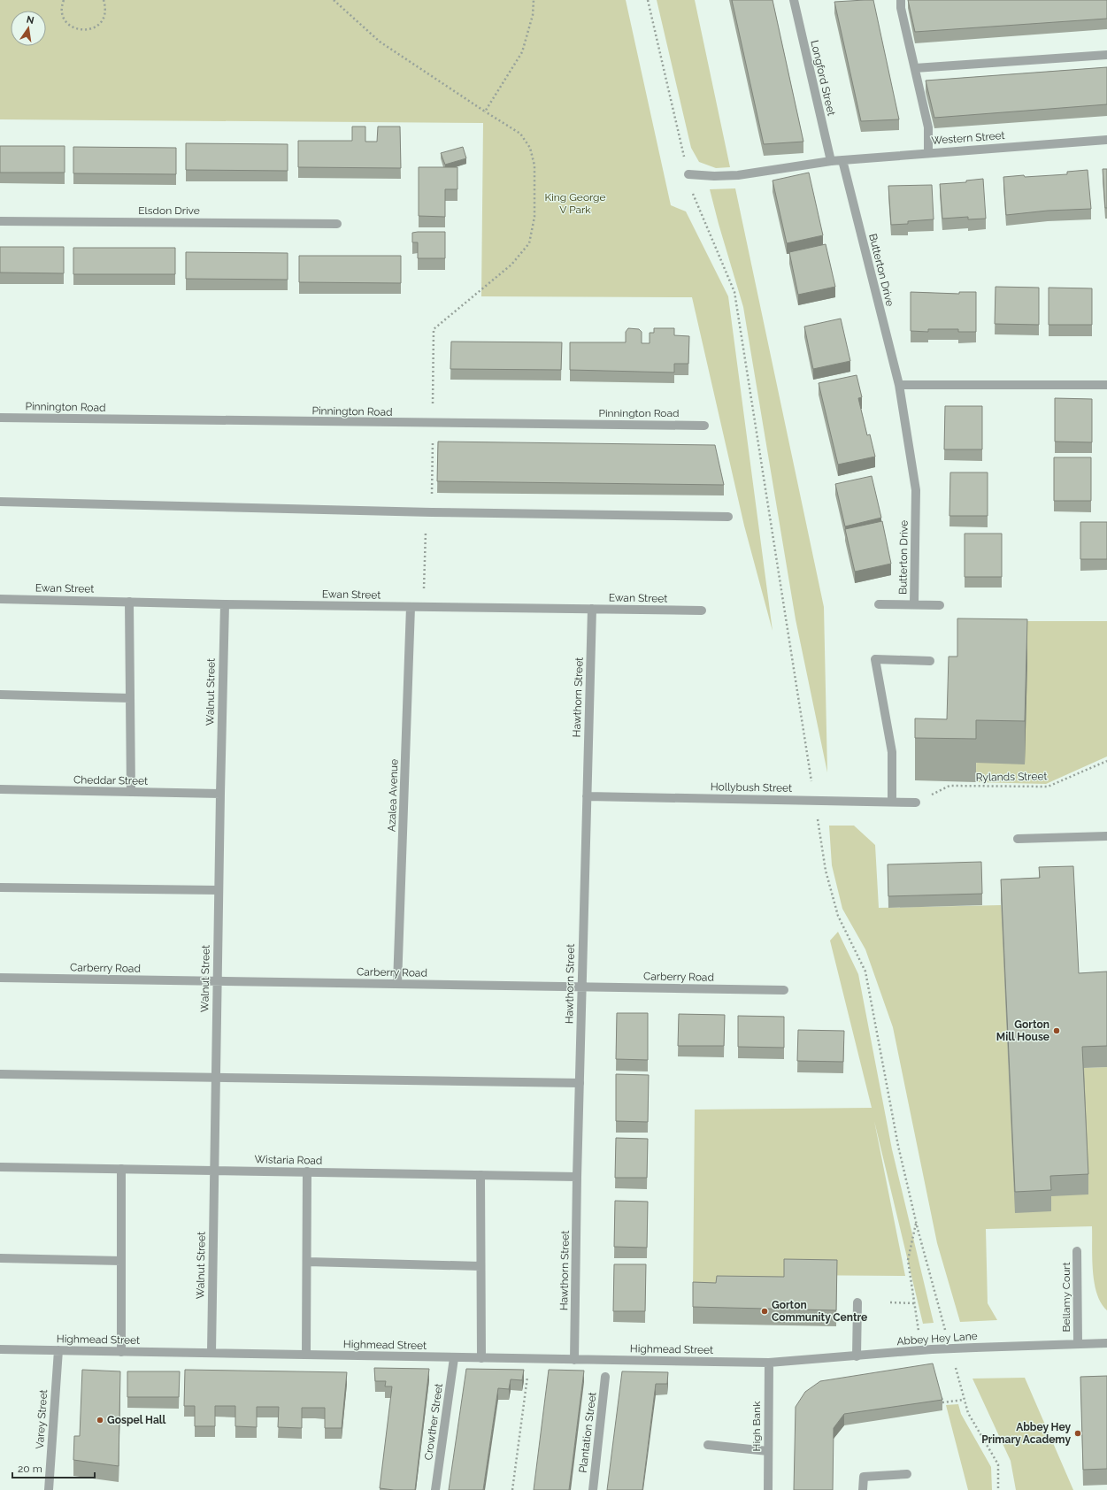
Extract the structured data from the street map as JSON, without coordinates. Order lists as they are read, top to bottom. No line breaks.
{"streets":{"street":["Longford Street","Western Street","Elsdon Drive","Butterton Drive","Pinnington Road","Ewan Street","Walnut Street","Hawthorn Street","Cheddar Street","Hollybush Street","Azalea Avenue","Carberry Road","Wistaria Road","Bellamy Court","Abbey Hey Lane","Highmead Street","Varey Street","Crowther Street","High Bank","Plantation Street"],"path":["Rylands Street"]},"crossings":[["Longford Street","Western Street"],["Western Street","Butterton Drive"],["Ewan Street","Walnut Street"],["Ewan Street","Hawthorn Street"],["Ewan Street","Azalea Avenue"],["Walnut Street","Cheddar Street"],["Walnut Street","Carberry Road"],["Walnut Street","Wistaria Road"],["Walnut Street","Highmead Street"],["Hawthorn Street","Hollybush Street"],["Hawthorn Street","Carberry Road"],["Hawthorn Street","Wistaria Road"],["Hawthorn Street","Highmead Street"],["Rylands Street","Hollybush Street"],["Azalea Avenue","Carberry Road"],["Bellamy Court","Abbey Hey Lane"],["Abbey Hey Lane","Highmead Street"],["Abbey Hey Lane","High Bank"],["Highmead Street","Varey Street"],["Highmead Street","Crowther Street"],["Highmead Street","High Bank"]],"parks":["King George V Park"],"places":["Gorton Mill House","Gorton Community Centre","Gospel Hall","Abbey Hey Primary Academy"],"scale_bar":"20 m","north":"top"}
